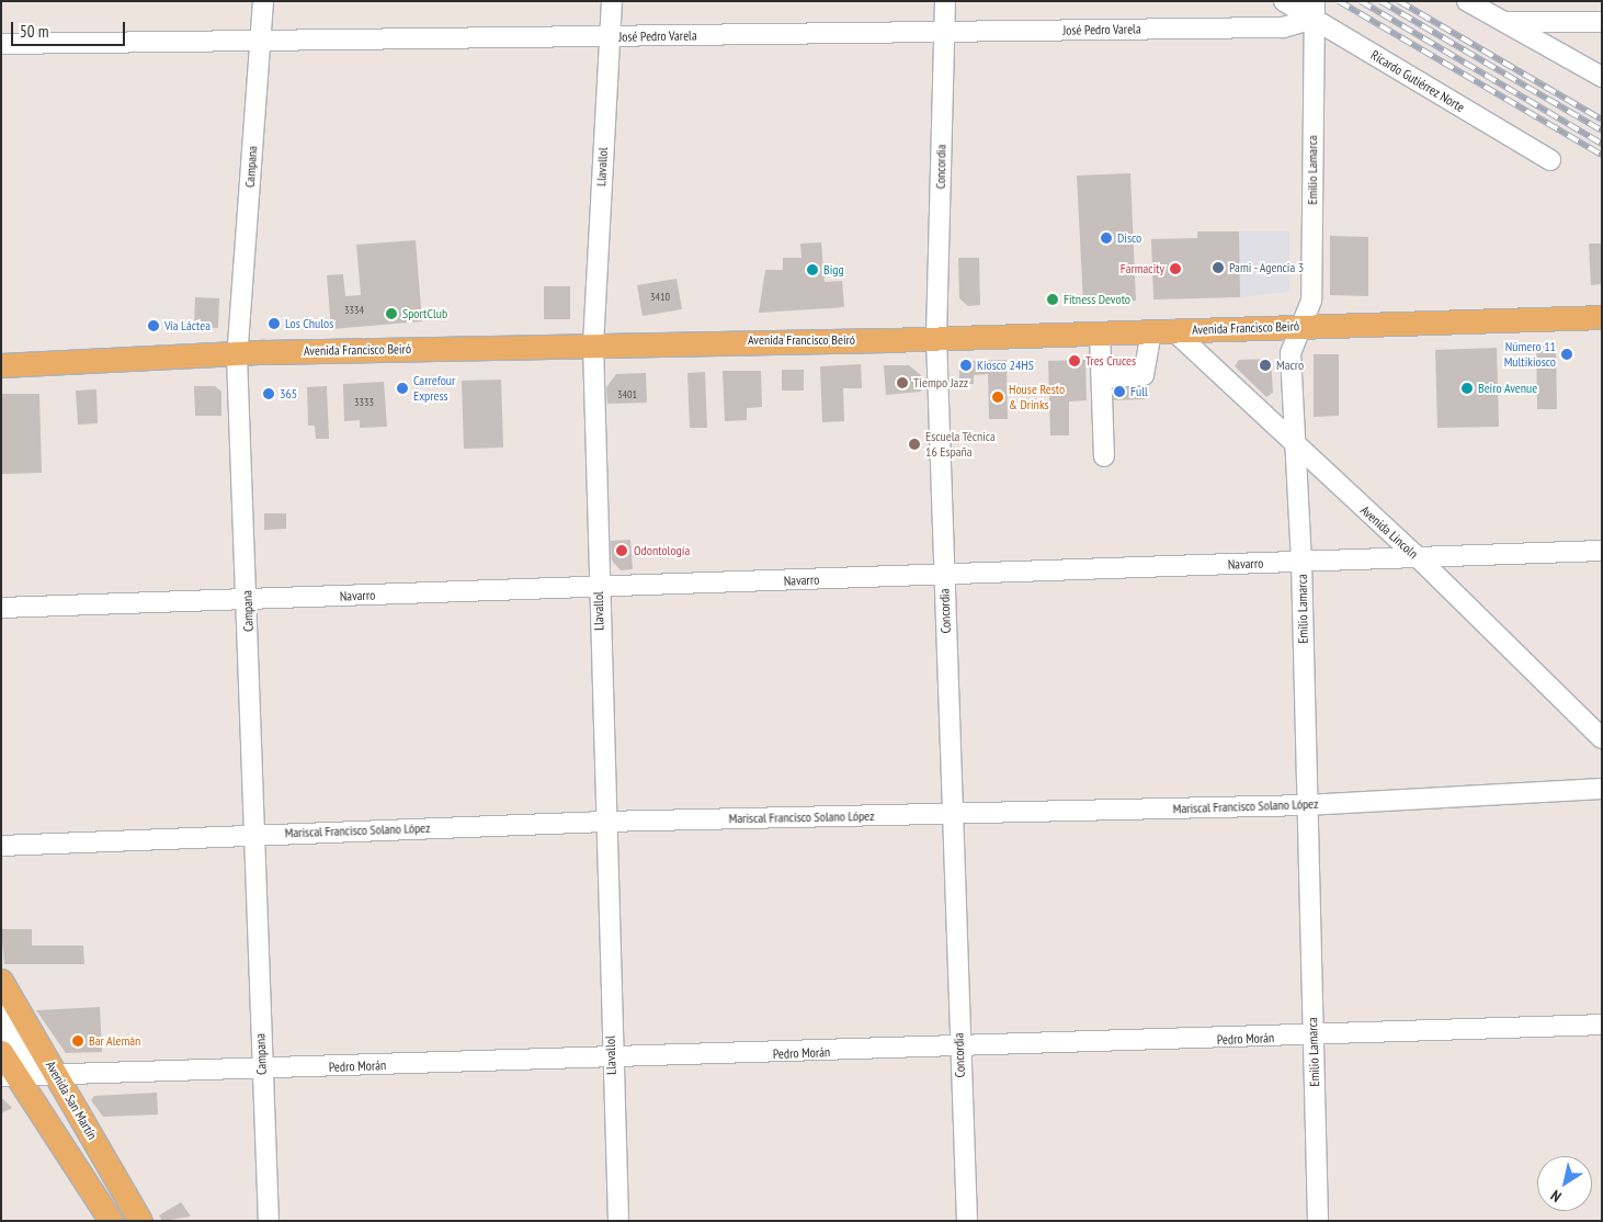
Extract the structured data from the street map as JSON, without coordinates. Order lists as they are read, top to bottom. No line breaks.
{"streets":{"main road":["Avenida Francisco Beiró","Avenida San Martín"],"street":["José Pedro Varela","Ricardo Gutiérrez Norte","Campana","Llavallol","Concordia","Emilio Lamarca","Avenida Lincoln","Navarro","Mariscal Francisco Solano López","Pedro Morán"]},"crossings":[["José Pedro Varela","Ricardo Gutiérrez Norte"],["José Pedro Varela","Campana"],["José Pedro Varela","Llavallol"],["José Pedro Varela","Concordia"],["José Pedro Varela","Emilio Lamarca"],["Ricardo Gutiérrez Norte","Emilio Lamarca"],["Campana","Avenida Francisco Beiró"],["Campana","Navarro"],["Campana","Mariscal Francisco Solano López"],["Campana","Pedro Morán"],["Llavallol","Avenida Francisco Beiró"],["Llavallol","Navarro"],["Llavallol","Mariscal Francisco Solano López"],["Llavallol","Pedro Morán"],["Concordia","Avenida Francisco Beiró"],["Concordia","Navarro"],["Concordia","Mariscal Francisco Solano López"],["Concordia","Pedro Morán"],["Emilio Lamarca","Avenida Francisco Beiró"],["Emilio Lamarca","Avenida Lincoln"],["Emilio Lamarca","Navarro"],["Emilio Lamarca","Mariscal Francisco Solano López"],["Emilio Lamarca","Pedro Morán"],["Avenida Francisco Beiró","Avenida Lincoln"],["Avenida Lincoln","Navarro"],["Pedro Morán","Avenida San Martín"]],"places":["Disco","Pami - Agencia 3","Farmacity","Bigg","Fitness Devoto","SportClub","Los Chulos","Vía Láctea","Número 11 Multikiosco","Tres Cruces","Kiosco 24HS","Macro","Tiempo Jazz","Carrefour Express","Beiro Avenue","Full","365","House Resto & Drinks","Escuela Técnica 16 España","Odontología","Bar Alemán"],"house_numbers":["3410","3334","3401","3333"],"scale_bar":"50 m","north":"bottom left"}
